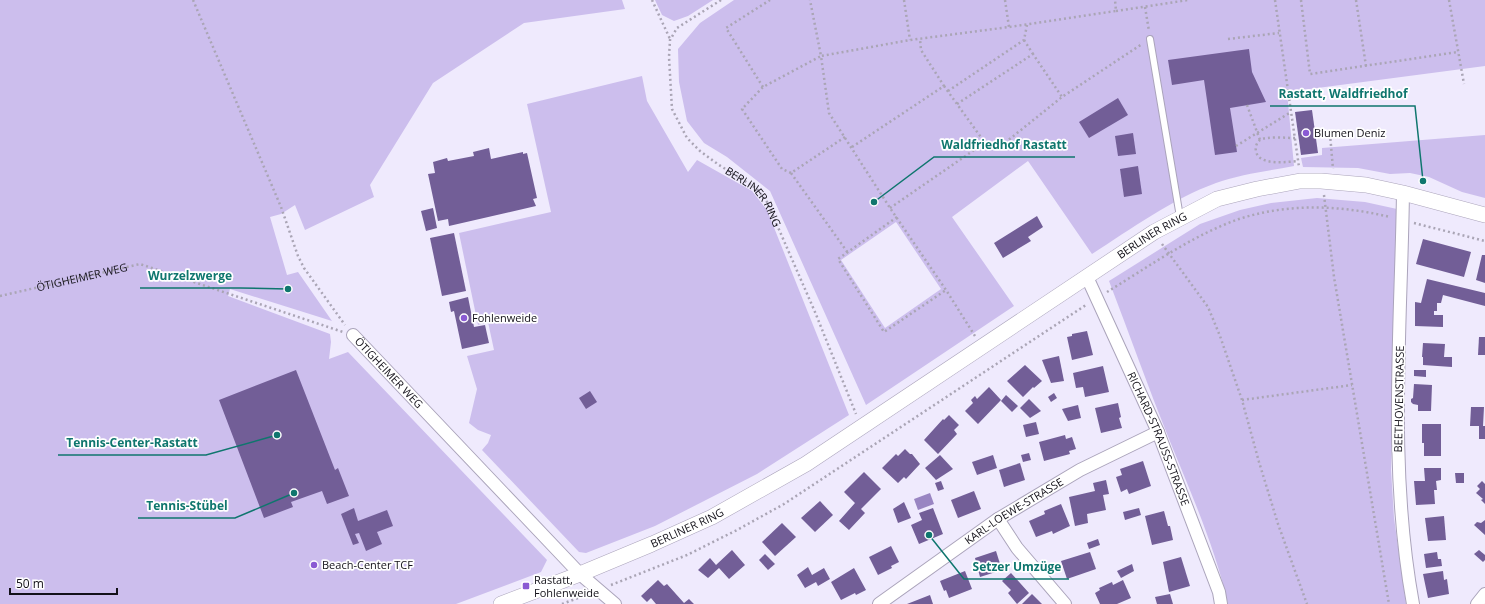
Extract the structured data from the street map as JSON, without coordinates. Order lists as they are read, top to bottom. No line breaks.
{"streets":{"street":["BERLINER RING","ÖTIGHEIMER WEG","BEETHOVENSTRASSE","RICHARD-STRAUSS-STRASSE","KARL-LOEWE-STRASSE"]},"crossings":[["BERLINER RING","ÖTIGHEIMER WEG"],["BERLINER RING","BEETHOVENSTRASSE"],["BERLINER RING","RICHARD-STRAUSS-STRASSE"],["RICHARD-STRAUSS-STRASSE","KARL-LOEWE-STRASSE"]],"places":{"other":["Blumen Deniz","Rastatt, Waldfriedhof","Waldfriedhof Rastatt","Wurzelzwerge","Fohlenweide","Tennis-Center-Rastatt","Tennis-Stübel","Setzer Umzüge","Beach-Center TCF"],"transit":["Rastatt, Fohlenweide"]},"scale_bar":"50 m"}
